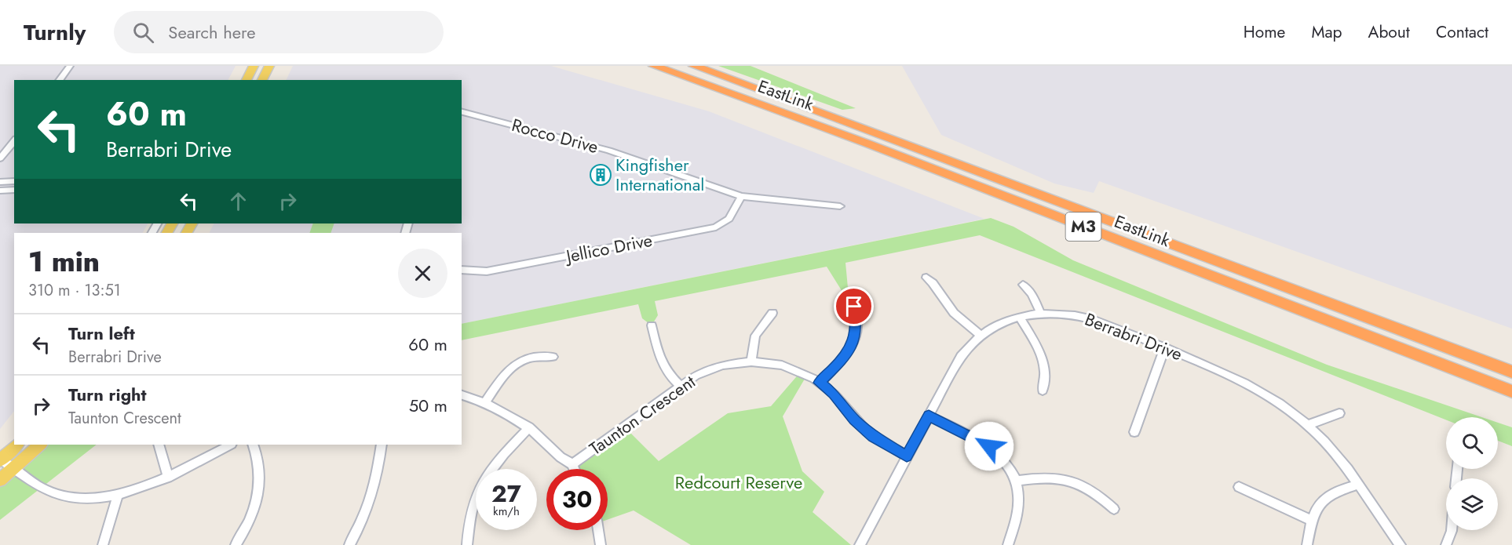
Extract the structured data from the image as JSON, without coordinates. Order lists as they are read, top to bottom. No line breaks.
{"streets":{"highway":["EastLink","M3"],"street":["Rocco Drive","Jellico Drive","Berrabri Drive","Taunton Crescent"]},"crossings":[["Rocco Drive","Jellico Drive"],["Berrabri Drive","Taunton Crescent"]],"parks":["Redcourt Reserve"],"places":{"building":["Kingfisher International"]},"page":{"header":"Turnly","search":"Search here","nav":["Home","Map","About","Contact"],"turn":["60 m","Berrabri Drive"],"heading":["1 min","310 m · 13:51"],"list":[{"name":"Turn left","note":"Berrabri Drive","value":"60 m"},{"name":"Turn right","note":"Taunton Crescent","value":"50 m"}],"speed":"27 km/h","limit":"30"}}
